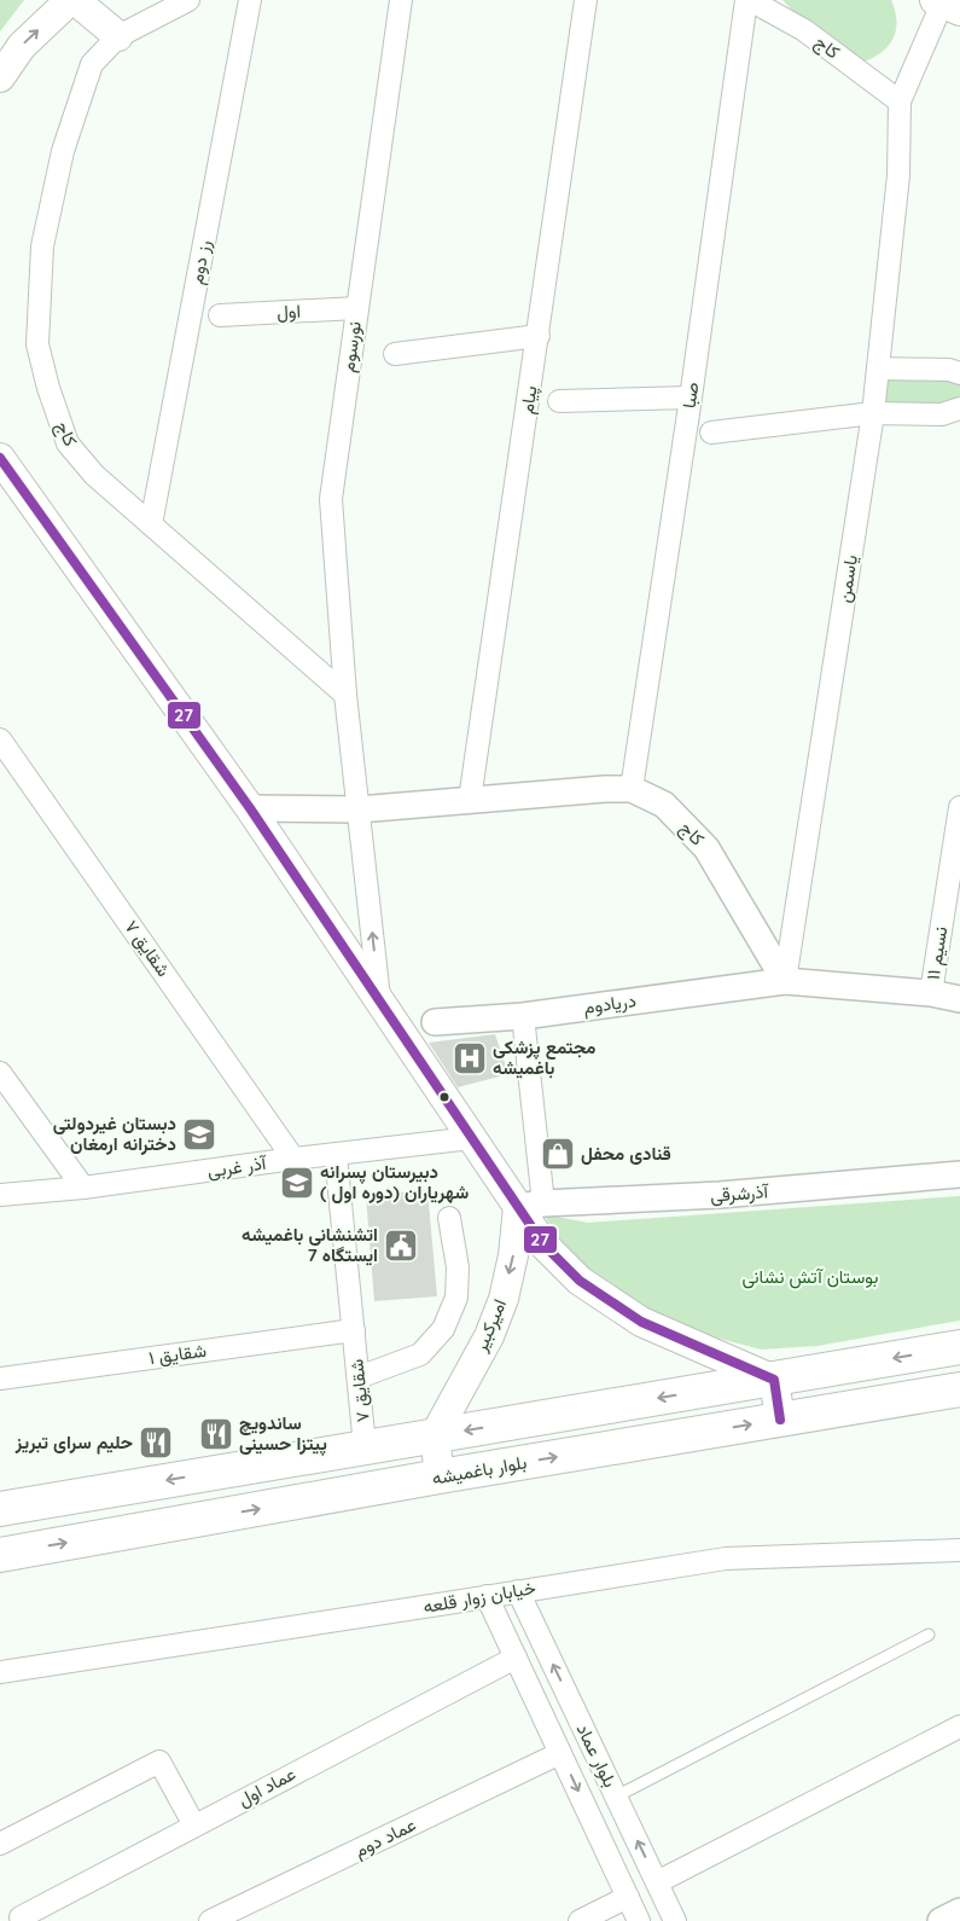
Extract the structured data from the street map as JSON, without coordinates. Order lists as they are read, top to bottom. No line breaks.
{"streets":{"main road":["امیرکبیر","بلوار باغمیشه"],"street":["کاج","رز دوم","اول","نورسوم","صبا","پیام","یاسمن","شقایق ۷","نسیم ۱۱","دریادوم","آذر غربی","آذرشرقی","شقایق ۱","خیابان زوار قلعه","بلوار عماد","عماد اول","عماد دوم"]},"crossings":[["کاج","رز دوم"],["کاج","نورسوم"],["کاج","صبا"],["کاج","پیام"],["کاج","یاسمن"],["کاج","دریادوم"],["اول","نورسوم"],["یاسمن","دریادوم"],["شقایق ۷","آذر غربی"],["شقایق ۷","شقایق ۱"],["آذرشرقی","امیرکبیر"],["خیابان زوار قلعه","بلوار عماد"],["بلوار عماد","عماد اول"],["بلوار عماد","عماد دوم"]],"one_way":["امیرکبیر"],"parks":["بوستان آتش نشانی"],"places":{"hospital":["مجتمع پزشکی باغمیشه"],"school or university":["دبستان غیردولتی دخترانه ارمغان","دبیرستان پسرانه شهریاران (دوره اول )"],"shop":["قنادی محفل"],"public building":["اتشنشانی باغمیشه ایستگاه 7"],"restaurant":["ساندویچ پیتزا حسینی","حلیم سرای تبریز"]},"lines":["transit line 27"]}
